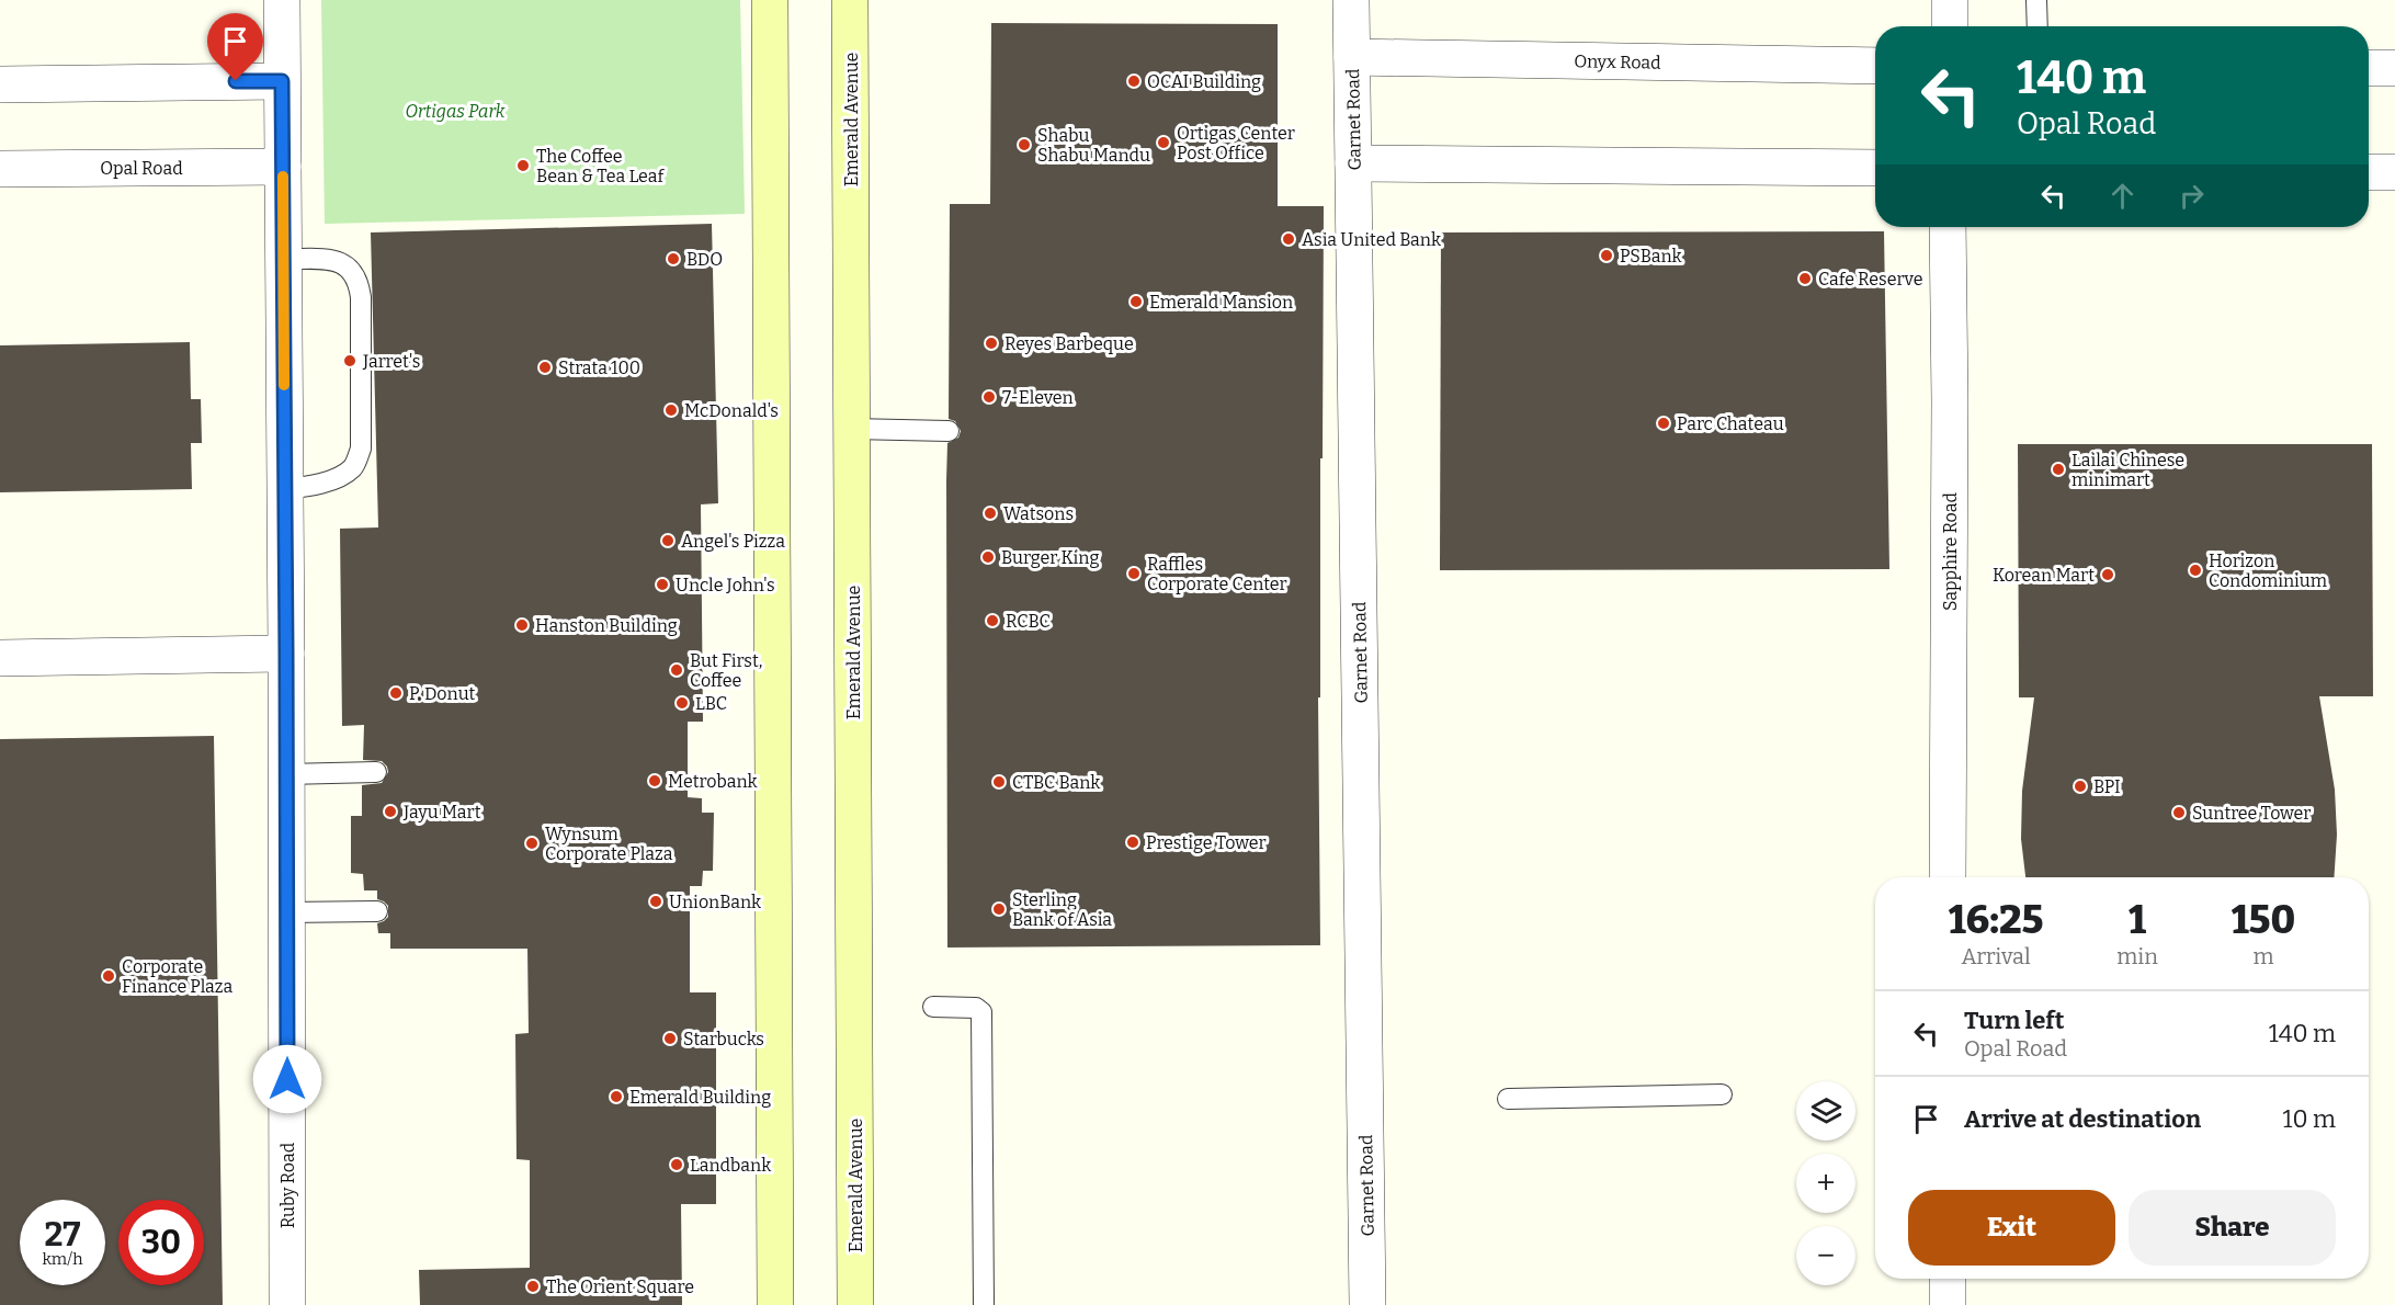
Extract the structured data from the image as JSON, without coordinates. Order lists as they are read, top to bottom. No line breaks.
{"streets":{"street":["Onyx Road","Emerald Avenue","Garnet Road","Opal Road","Sapphire Road","Ruby Road"]},"crossings":[["Onyx Road","Garnet Road"],["Opal Road","Ruby Road"]],"parks":["Ortigas Park"],"places":["OCAI Building","Ortigas Center Post Office","Shabu Shabu Mandu","The Coffee Bean & Tea Leaf","Asia United Bank","PSBank","BDO","Cafe Reserve","Emerald Mansion","Reyes Barbeque","Jarret's","Strata 100","7-Eleven","McDonald's","Parc Chateau","Lailai Chinese minimart","Watsons","Angel's Pizza","Burger King","Horizon Condominium","Raffles Corporate Center","Korean Mart","Uncle John's","RCBC","Hanston Building","But First, Coffee","P. Donut","LBC","Metrobank","CTBC Bank","BPI","Jayu Mart","Suntree Tower","Prestige Tower","Wynsum Corporate Plaza","UnionBank","Sterling Bank of Asia","Corporate Finance Plaza","Starbucks","Emerald Building","Landbank","The Orient Square"],"page":{"turn":["140 m","Opal Road"],"eta":["16:25","Arrival","1","min","150","m"],"list":[{"name":"Turn left","note":"Opal Road","value":"140 m"},{"name":"Arrive at destination","value":"10 m"}],"map_buttons":["+","−"],"buttons":["Exit","Share"],"speed":"27 km/h","limit":"30"}}
